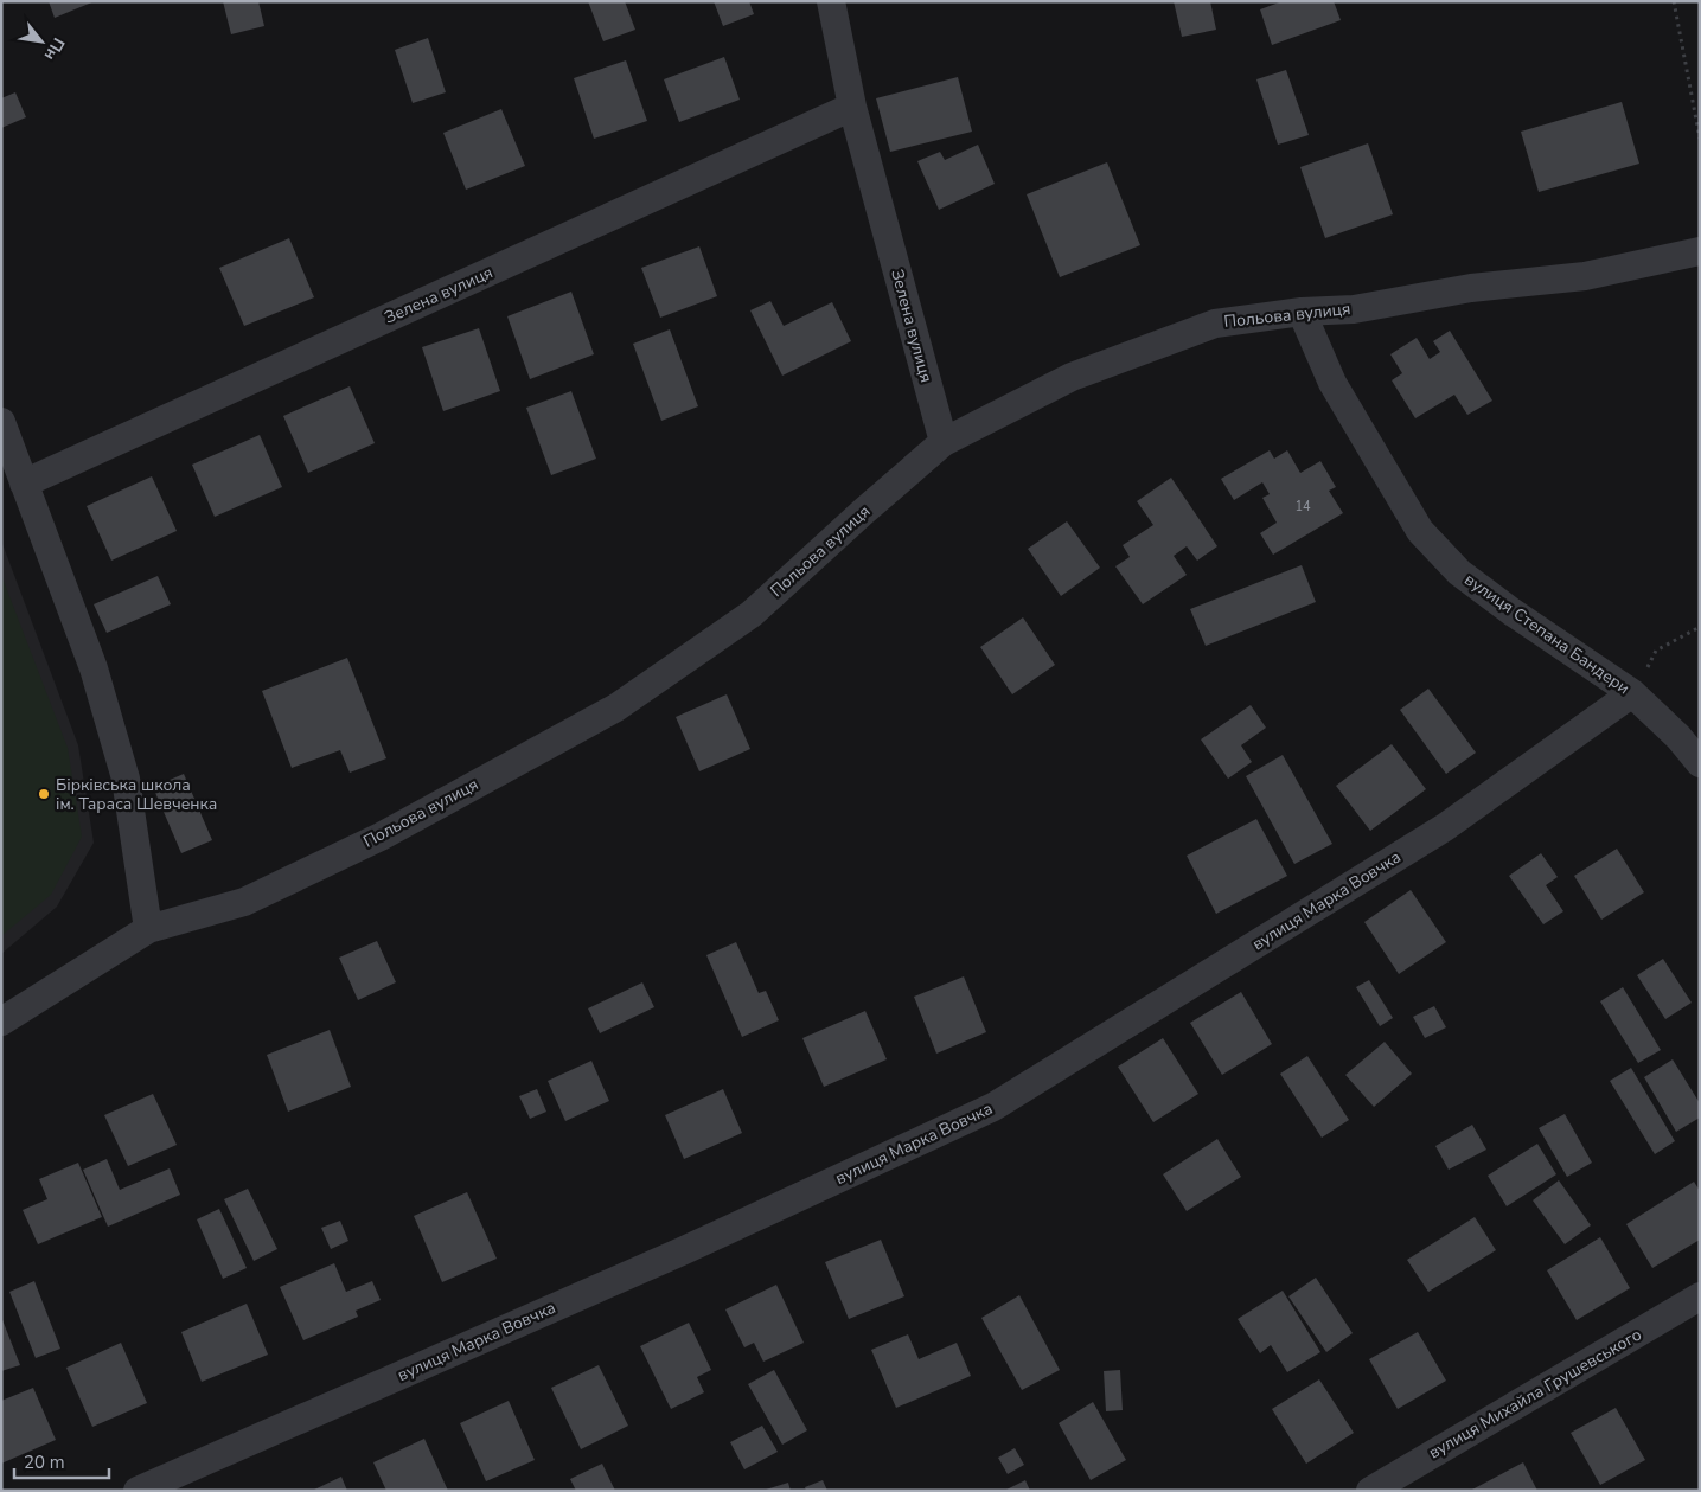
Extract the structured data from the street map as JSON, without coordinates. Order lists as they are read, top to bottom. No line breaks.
{"streets":{"street":["Зелена вулиця","Польова вулиця","вулиця Степана Бандери","вулиця Марка Вовчка","вулиця Михайла Грушевського"]},"crossings":[["Зелена вулиця","Польова вулиця"],["Польова вулиця","вулиця Степана Бандери"],["вулиця Степана Бандери","вулиця Марка Вовчка"]],"places":["Бірківська школа ім. Тараса Шевченка"],"house_numbers":["14"],"scale_bar":"20 m","north":"bottom right"}
